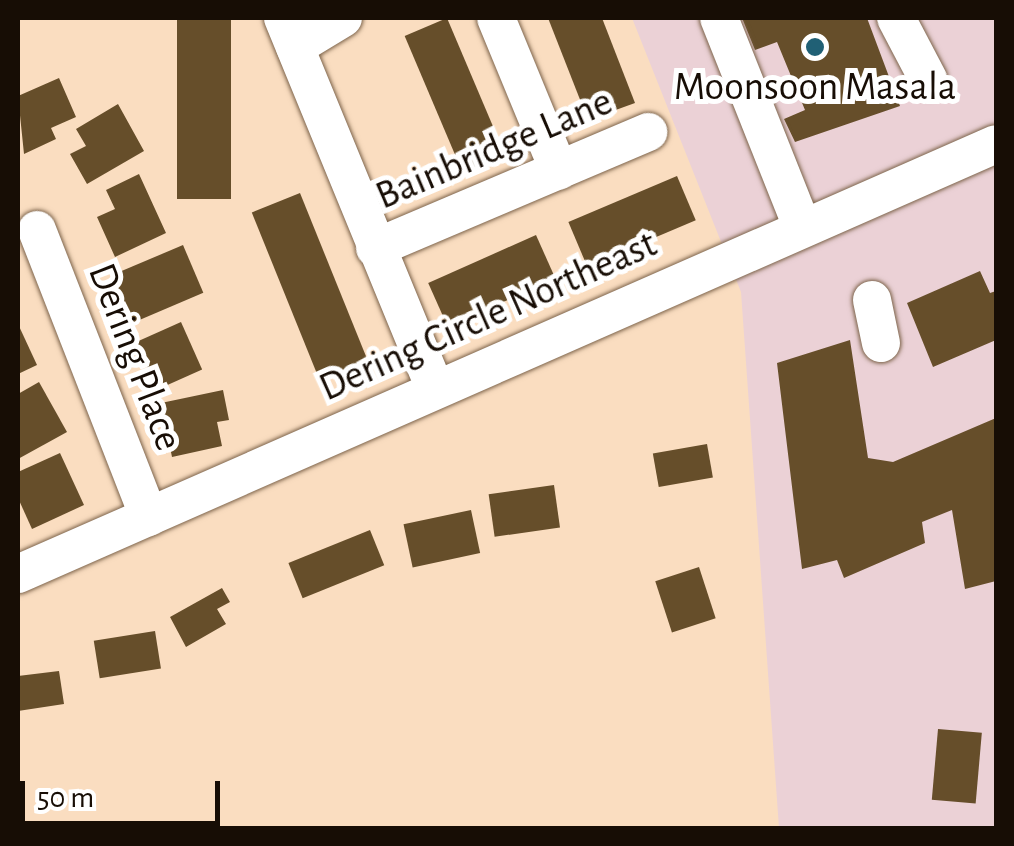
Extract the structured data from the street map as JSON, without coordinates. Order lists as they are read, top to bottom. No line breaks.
{"streets":{"street":["Bainbridge Lane","Dering Circle Northeast","Dering Place"]},"crossings":[["Dering Circle Northeast","Dering Place"]],"places":["Moonsoon Masala"],"scale_bar":"50 m"}
